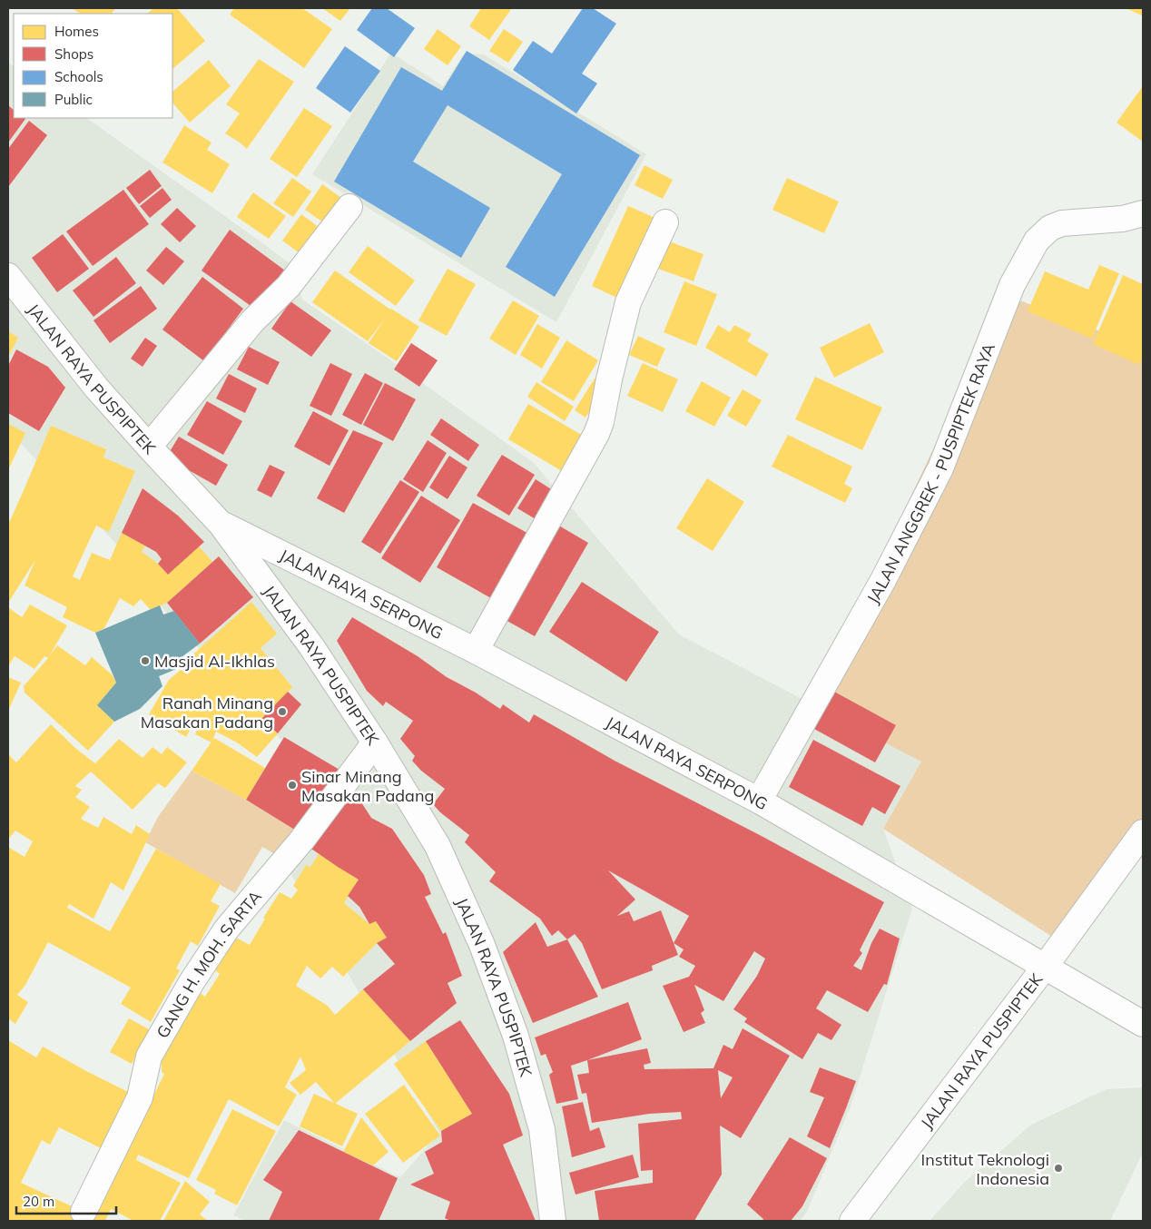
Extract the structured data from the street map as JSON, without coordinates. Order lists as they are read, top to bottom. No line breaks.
{"streets":{"street":["JALAN RAYA PUSPIPTEK","JALAN ANGGREK - PUSPIPTEK RAYA","JALAN RAYA SERPONG","GANG H. MOH. SARTA"]},"crossings":[["JALAN RAYA PUSPIPTEK","JALAN RAYA SERPONG"],["JALAN RAYA PUSPIPTEK","GANG H. MOH. SARTA"],["JALAN ANGGREK - PUSPIPTEK RAYA","JALAN RAYA SERPONG"]],"places":["Masjid Al-Ikhlas","Ranah Minang Masakan Padang","Sinar Minang Masakan Padang","Institut Teknologi Indonesia"],"legend":["Homes","Shops","Schools","Public"],"scale_bar":"20 m"}
